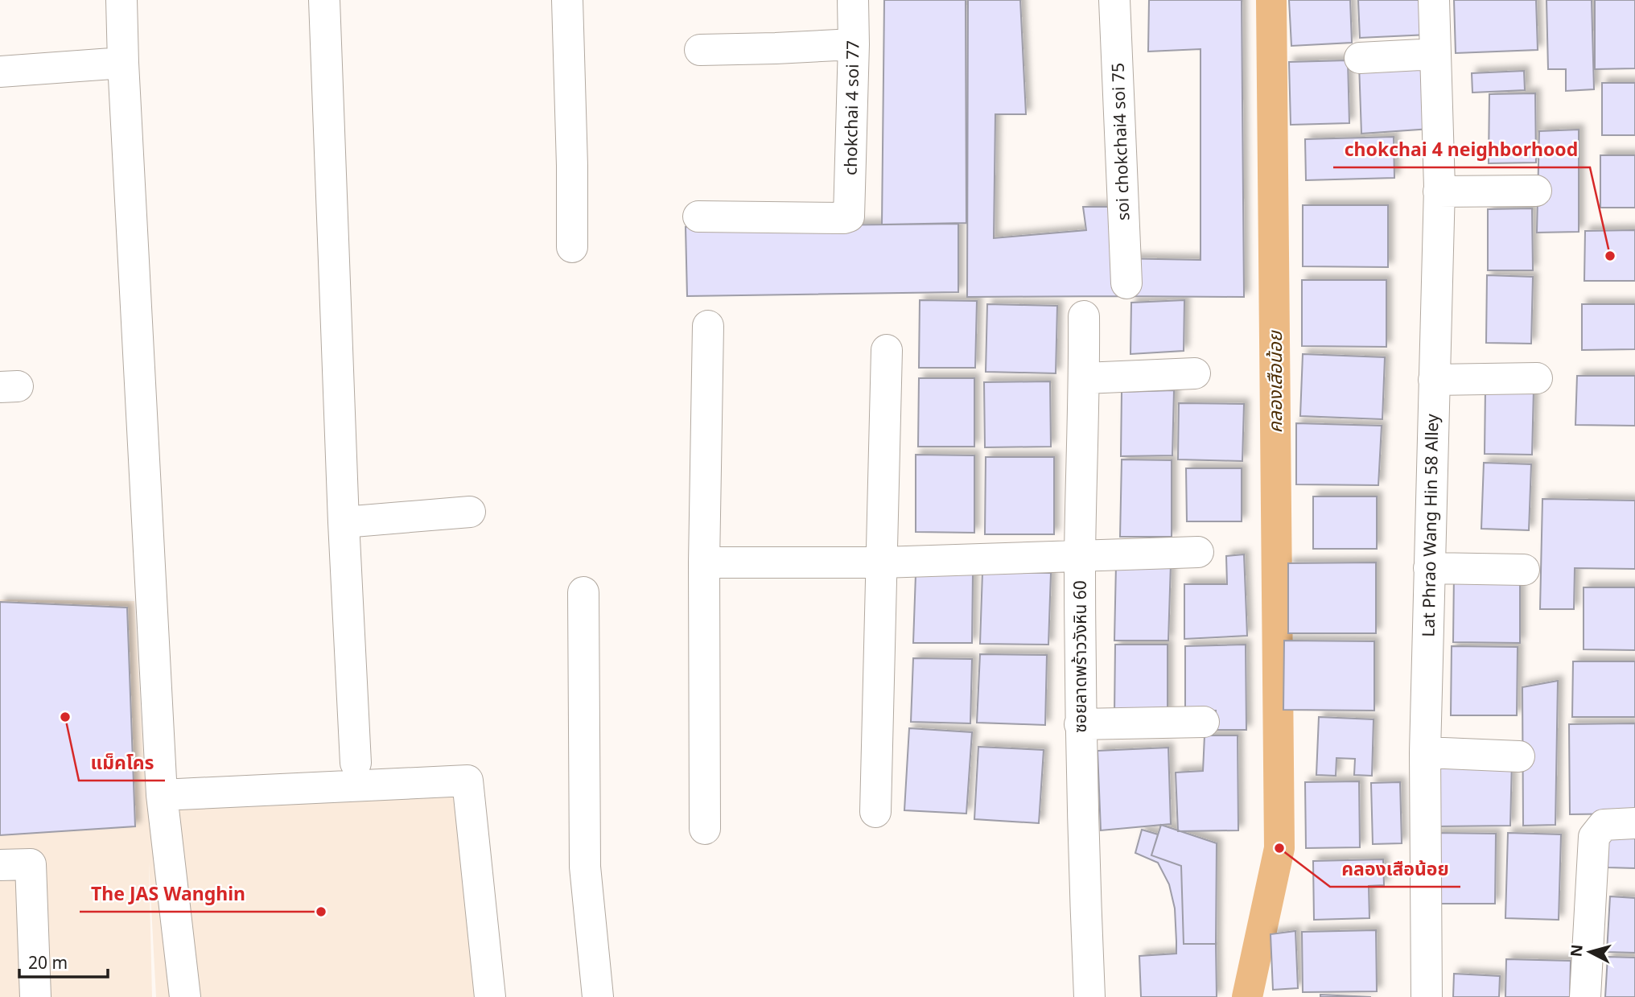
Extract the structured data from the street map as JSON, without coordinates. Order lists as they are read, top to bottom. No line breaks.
{"streets":{"street":["chokchai 4 soi 77","soi chokchai4 soi 75","Lat Phrao Wang Hin 58 Alley","ซอยลาดพร้าววังหิน 60"]},"water":["คลองเสือน้อย"],"places":["chokchai 4 neighborhood","แม็คโคร","คลองเสือน้อย","The JAS Wanghin"],"scale_bar":"20 m","north":"left"}
